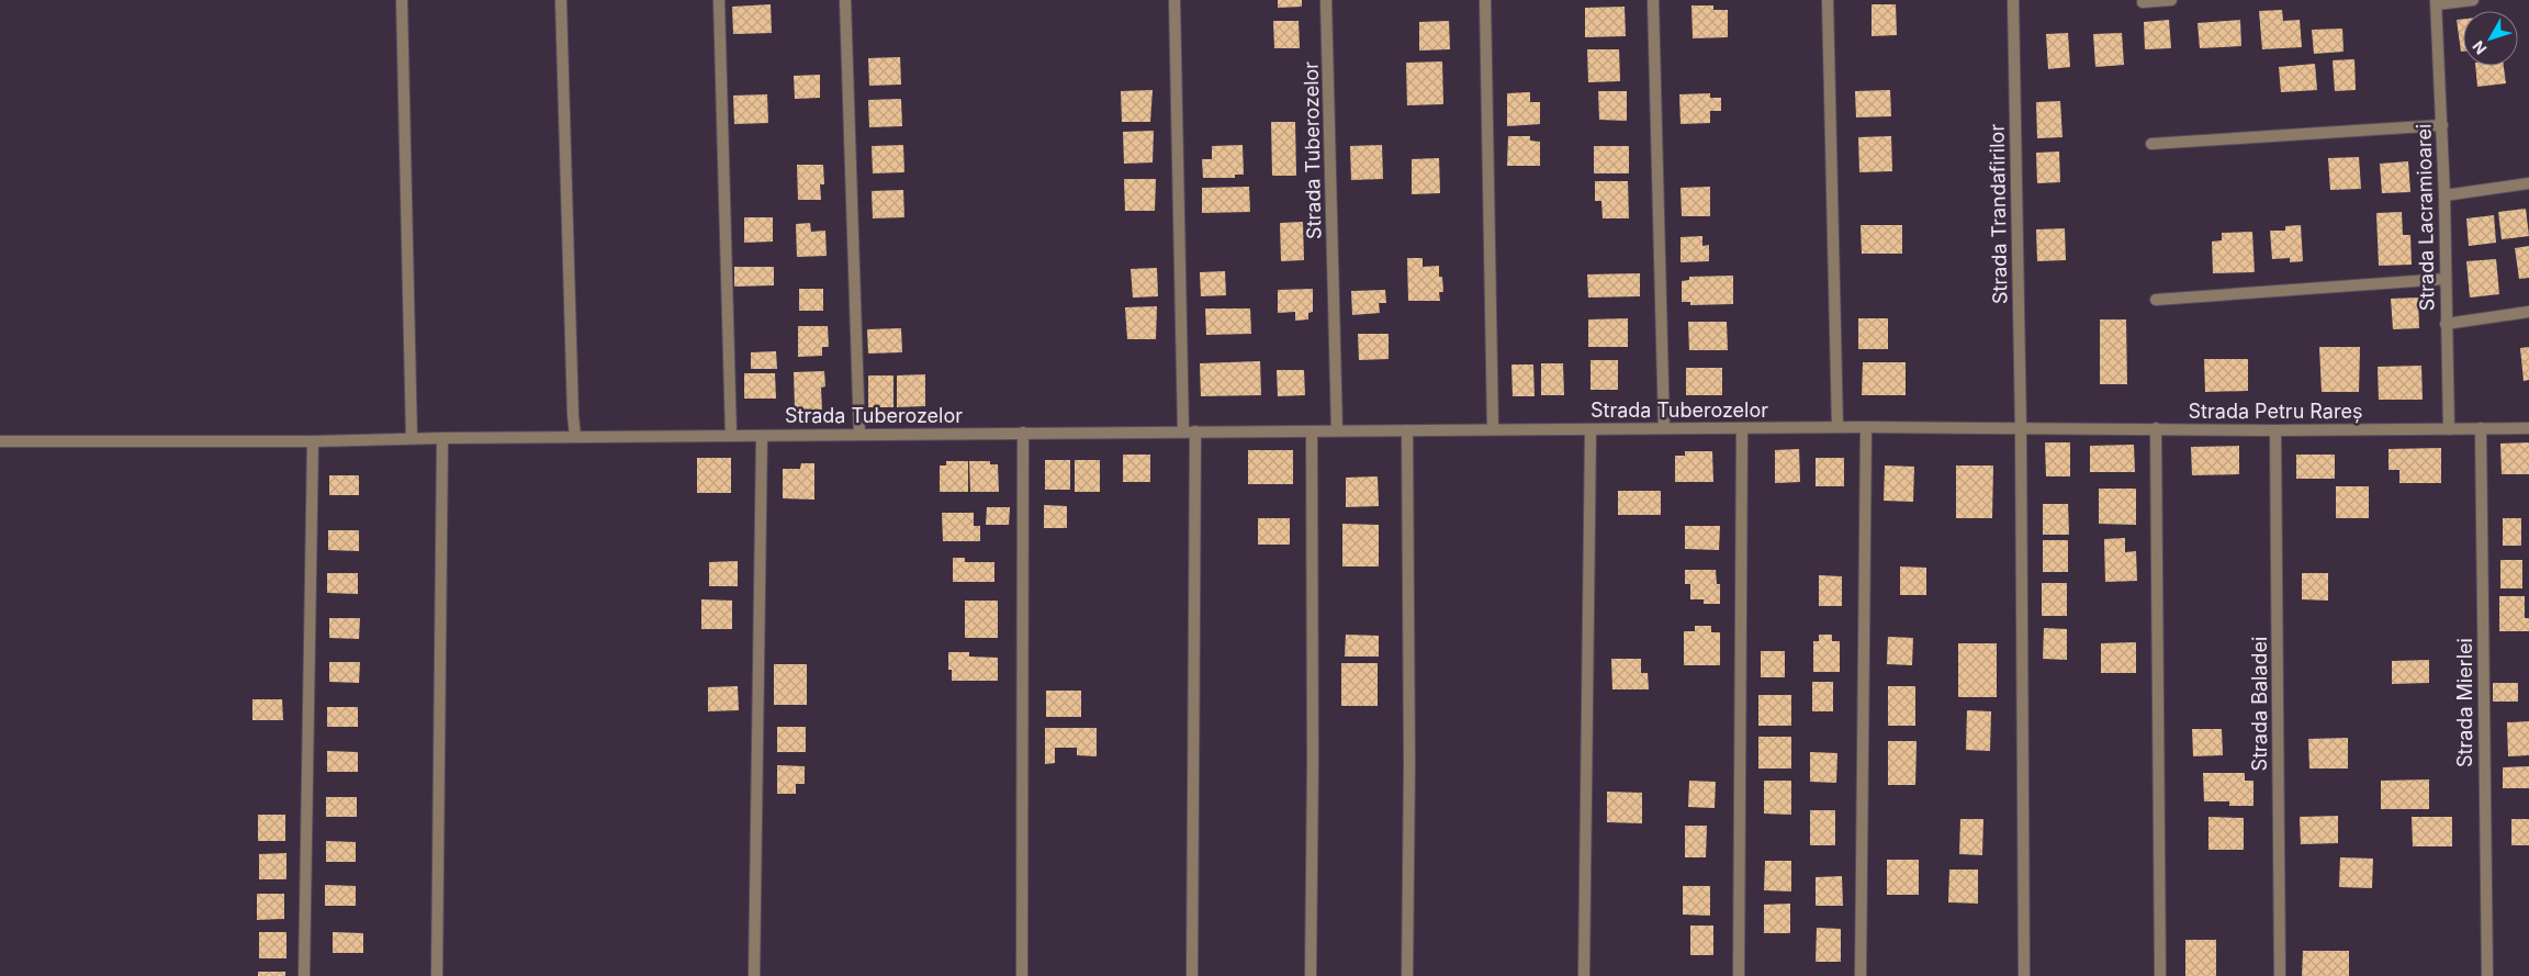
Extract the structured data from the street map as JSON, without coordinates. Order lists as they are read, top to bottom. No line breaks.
{"streets":{"street":["Strada Tuberozelor","Strada Trandafirilor","Strada Lacramioarei","Strada Petru Rareș","Strada Mierlei","Strada Baladei"]},"crossings":[["Strada Tuberozelor","Strada Trandafirilor"],["Strada Tuberozelor","Strada Petru Rareș"],["Strada Trandafirilor","Strada Petru Rareș"],["Strada Lacramioarei","Strada Petru Rareș"],["Strada Petru Rareș","Strada Mierlei"],["Strada Petru Rareș","Strada Baladei"]],"north":"bottom left"}
